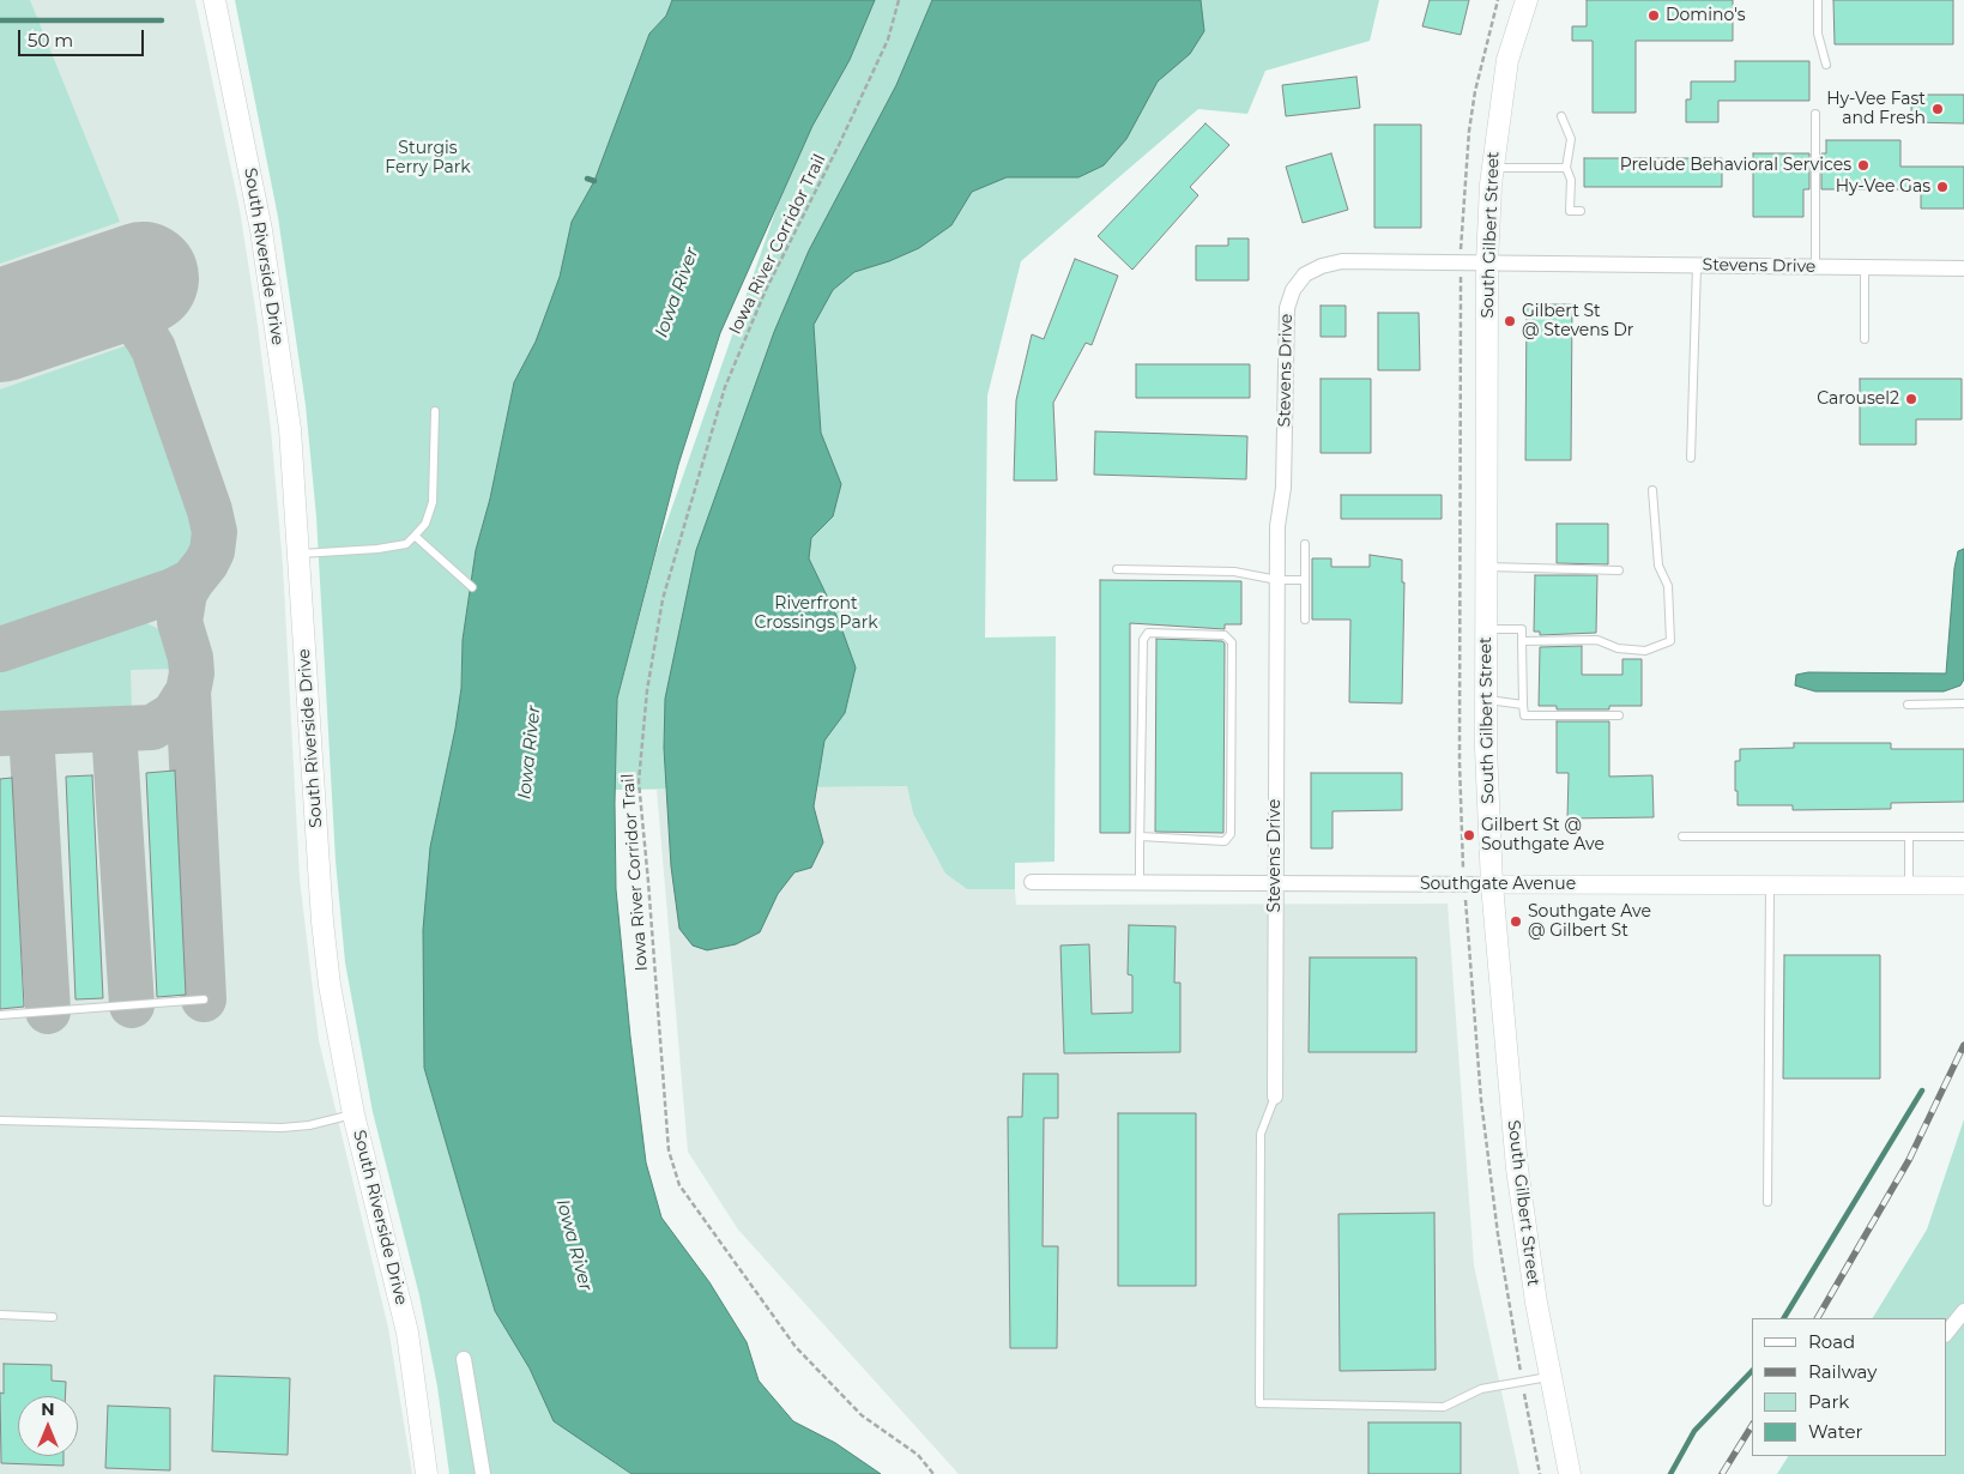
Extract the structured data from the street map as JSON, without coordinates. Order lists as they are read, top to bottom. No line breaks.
{"streets":{"main road":["South Gilbert Street","South Riverside Drive"],"street":["Stevens Drive","Southgate Avenue"],"path":["Iowa River Corridor Trail"]},"crossings":[["South Gilbert Street","Stevens Drive"],["South Gilbert Street","Southgate Avenue"],["Stevens Drive","Southgate Avenue"]],"water":["Iowa River"],"parks":["Sturgis Ferry Park","Riverfront Crossings Park"],"places":["Domino's","Hy-Vee Fast and Fresh","Prelude Behavioral Services","Hy-Vee Gas","Gilbert St @ Stevens Dr","Carousel2","Gilbert St @ Southgate Ave","Southgate Ave @ Gilbert St"],"legend":["Road","Railway","Park","Water"],"scale_bar":"50 m","north":"top"}
